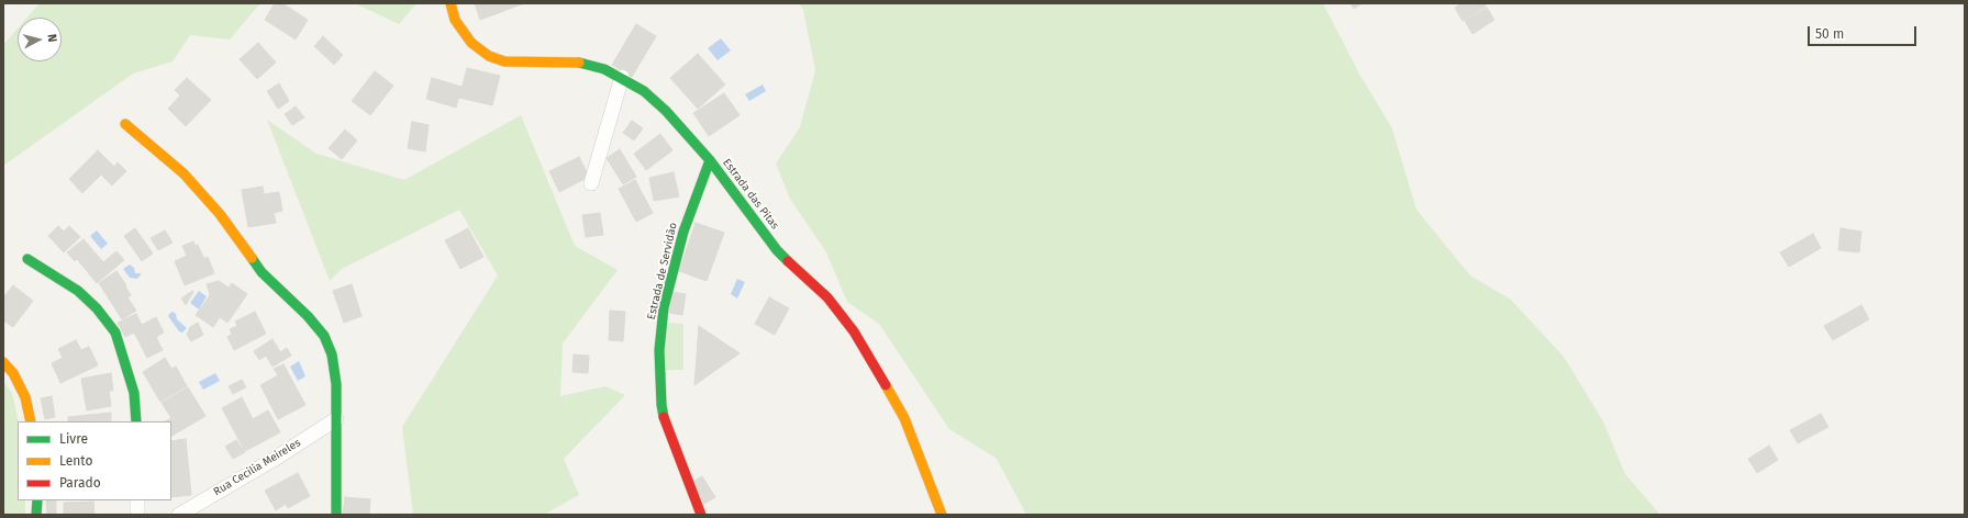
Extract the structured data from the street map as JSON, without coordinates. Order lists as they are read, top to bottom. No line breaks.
{"streets":{"street":["Estrada das Pitas","Estrada de Servidão","Rua Cecilia Meireles"]},"crossings":[["Estrada das Pitas","Estrada de Servidão"]],"legend":["Livre","Lento","Parado"],"scale_bar":"50 m","north":"right"}
